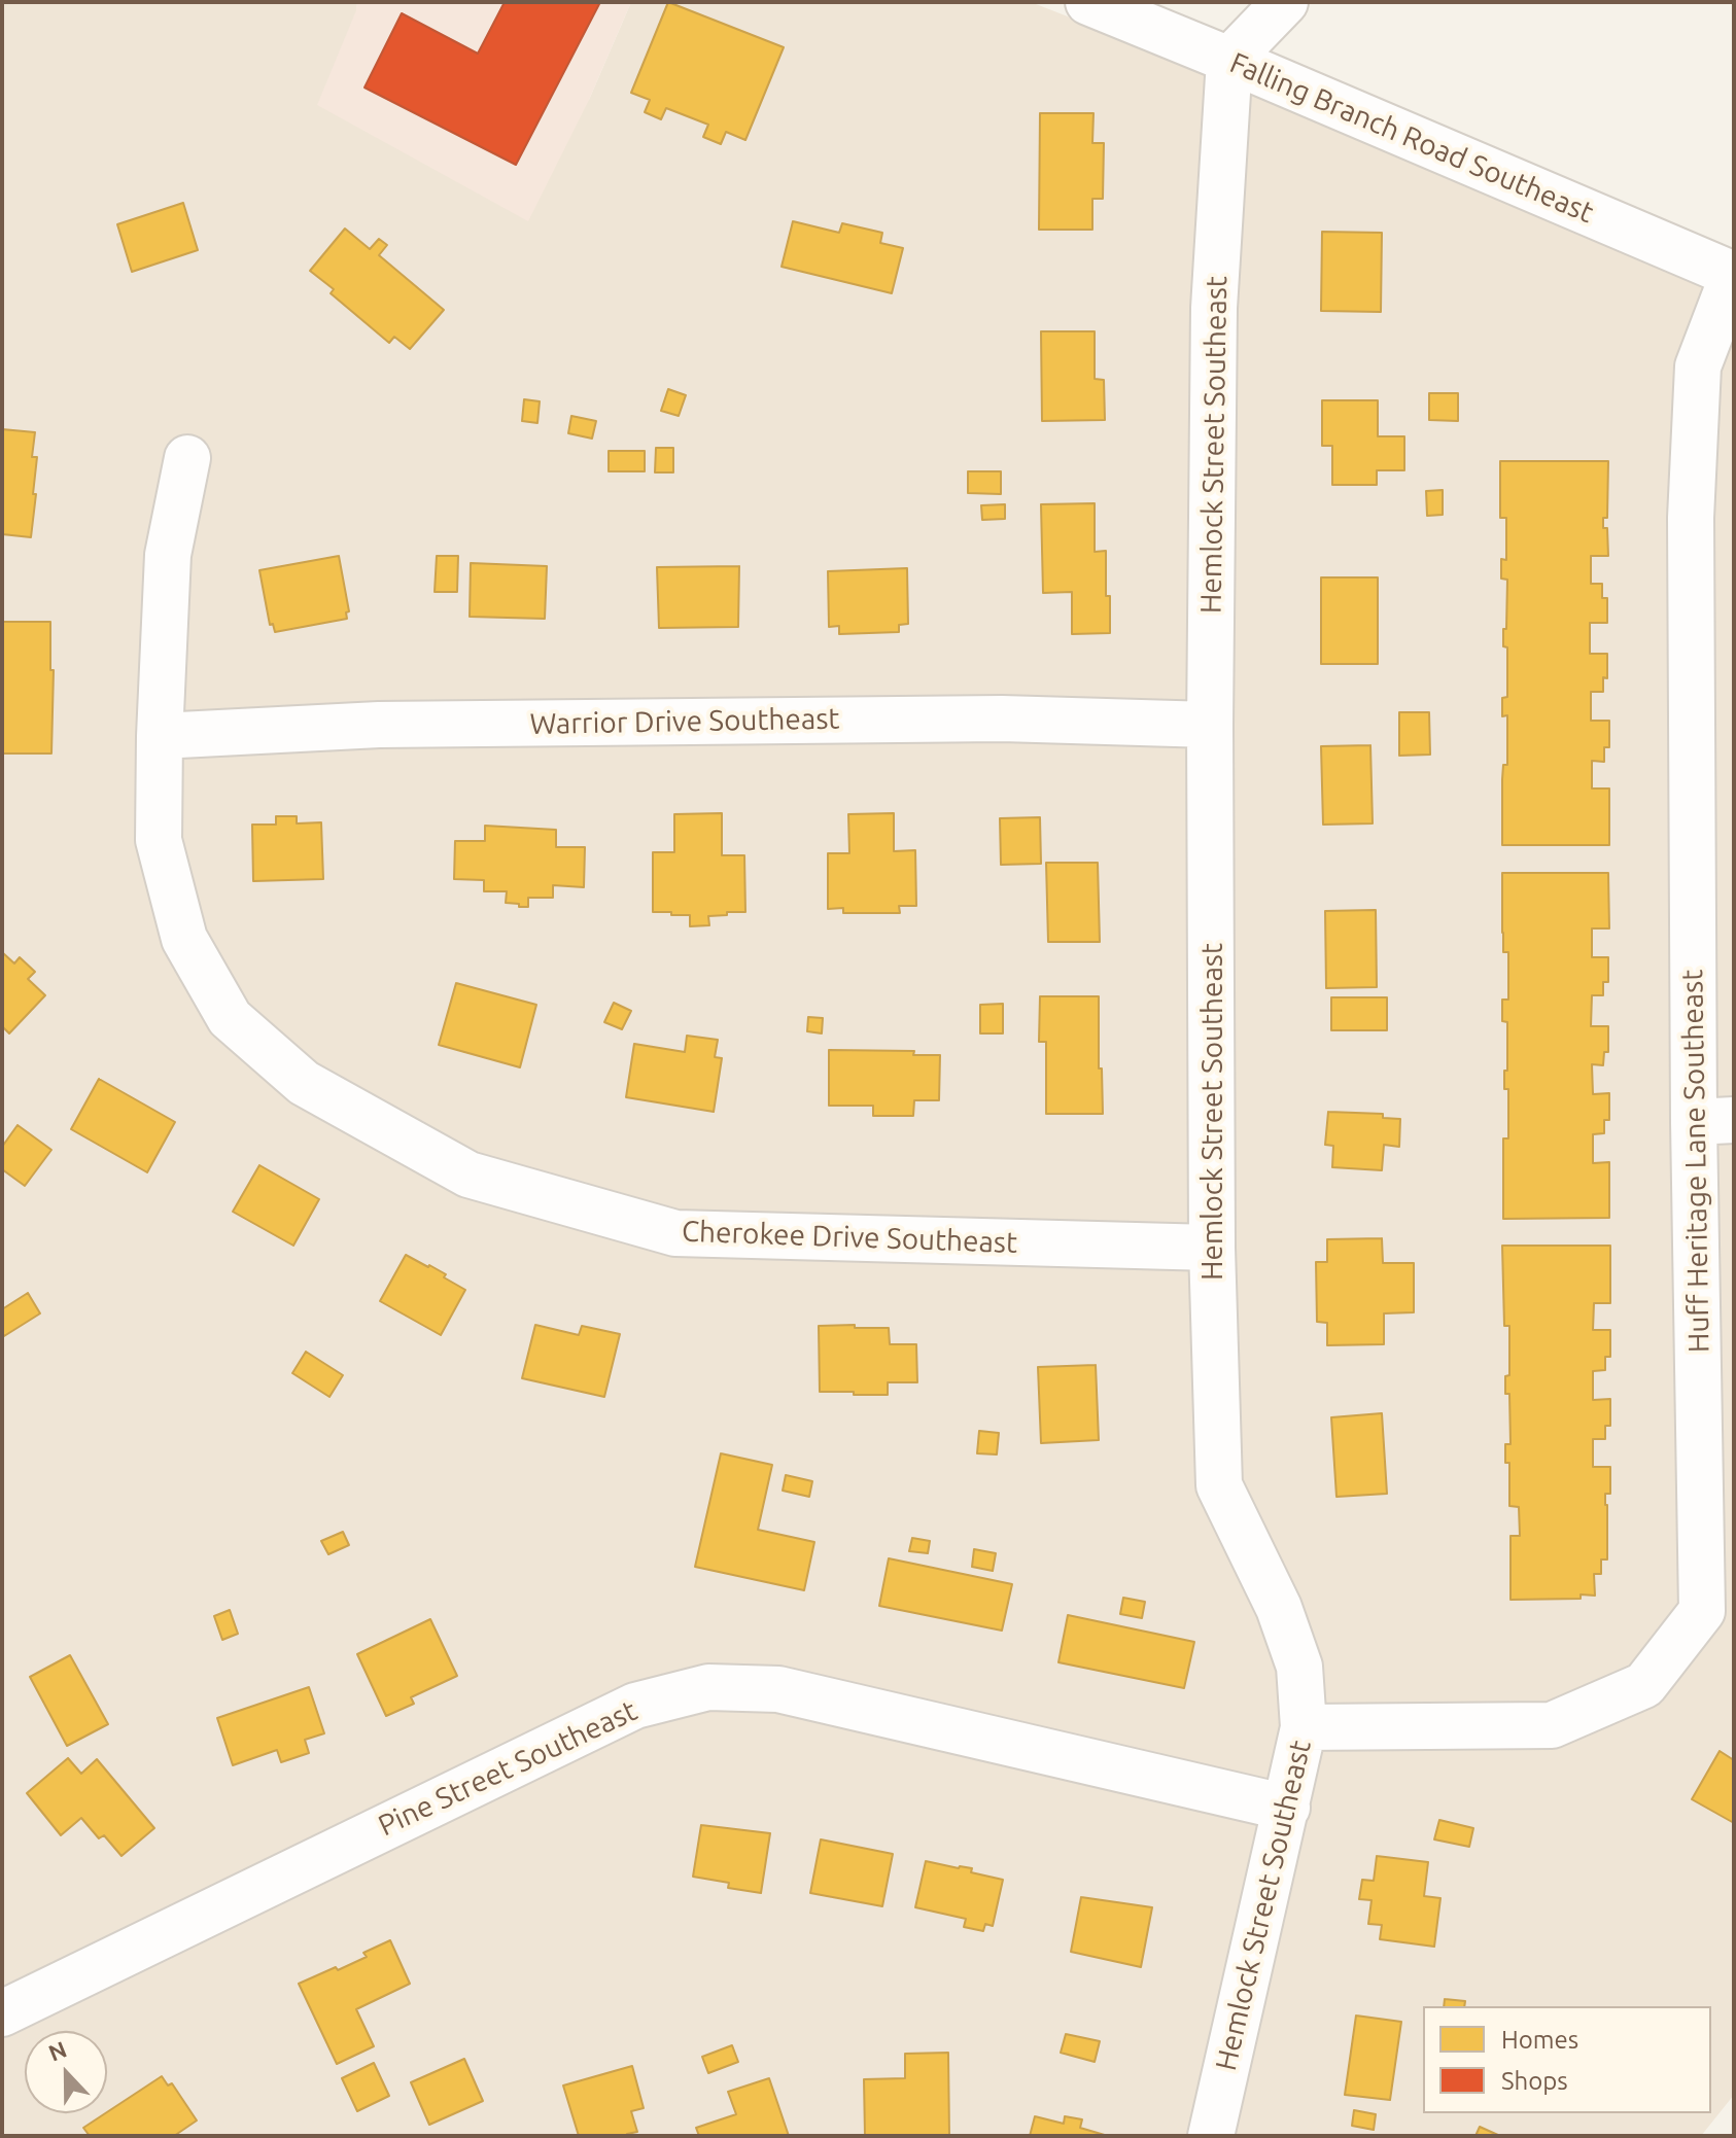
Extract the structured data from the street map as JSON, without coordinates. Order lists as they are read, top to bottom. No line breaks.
{"streets":{"street":["Falling Branch Road Southeast","Hemlock Street Southeast","Warrior Drive Southeast","Huff Heritage Lane Southeast","Cherokee Drive Southeast","Pine Street Southeast"]},"crossings":[["Falling Branch Road Southeast","Hemlock Street Southeast"],["Falling Branch Road Southeast","Huff Heritage Lane Southeast"],["Hemlock Street Southeast","Warrior Drive Southeast"],["Hemlock Street Southeast","Huff Heritage Lane Southeast"],["Hemlock Street Southeast","Cherokee Drive Southeast"],["Hemlock Street Southeast","Pine Street Southeast"],["Warrior Drive Southeast","Cherokee Drive Southeast"]],"legend":["Homes","Shops"],"north":"top"}
